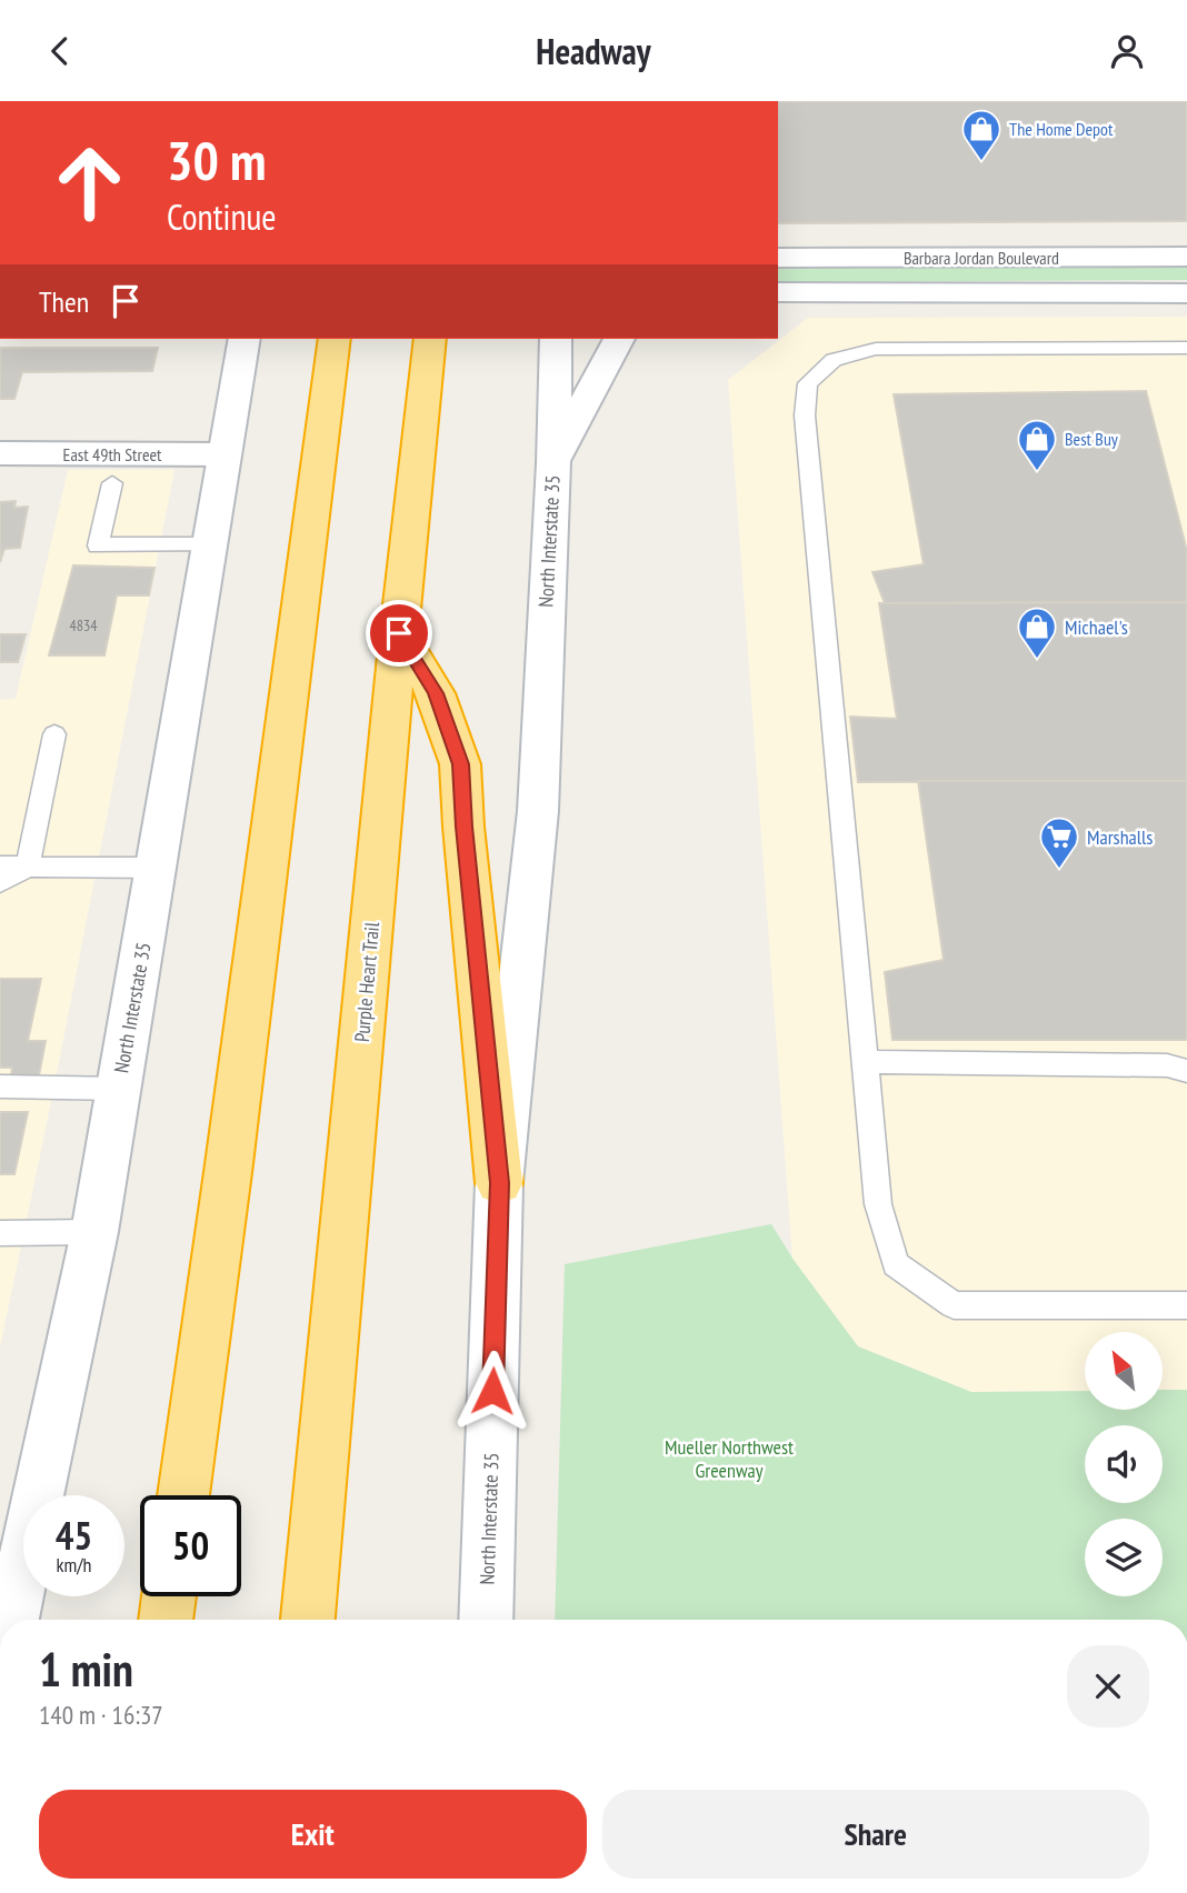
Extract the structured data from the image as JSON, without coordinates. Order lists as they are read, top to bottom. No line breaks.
{"streets":{"highway":["Purple Heart Trail"],"main road":["Barbara Jordan Boulevard","East 49th Street","North Interstate 35"]},"crossings":[["East 49th Street","North Interstate 35"]],"parks":["Mueller Northwest Greenway"],"places":{"shop":["The Home Depot","Best Buy","Michael's"],"supermarket":["Marshalls"]},"house_numbers":["4834"],"north":"top left","page":{"header":"Headway","turn":["30 m","Continue"],"then":"Then","speed":"45 km/h","limit":"50","heading":["1 min","140 m · 16:37"],"buttons":["Exit","Share"]}}
